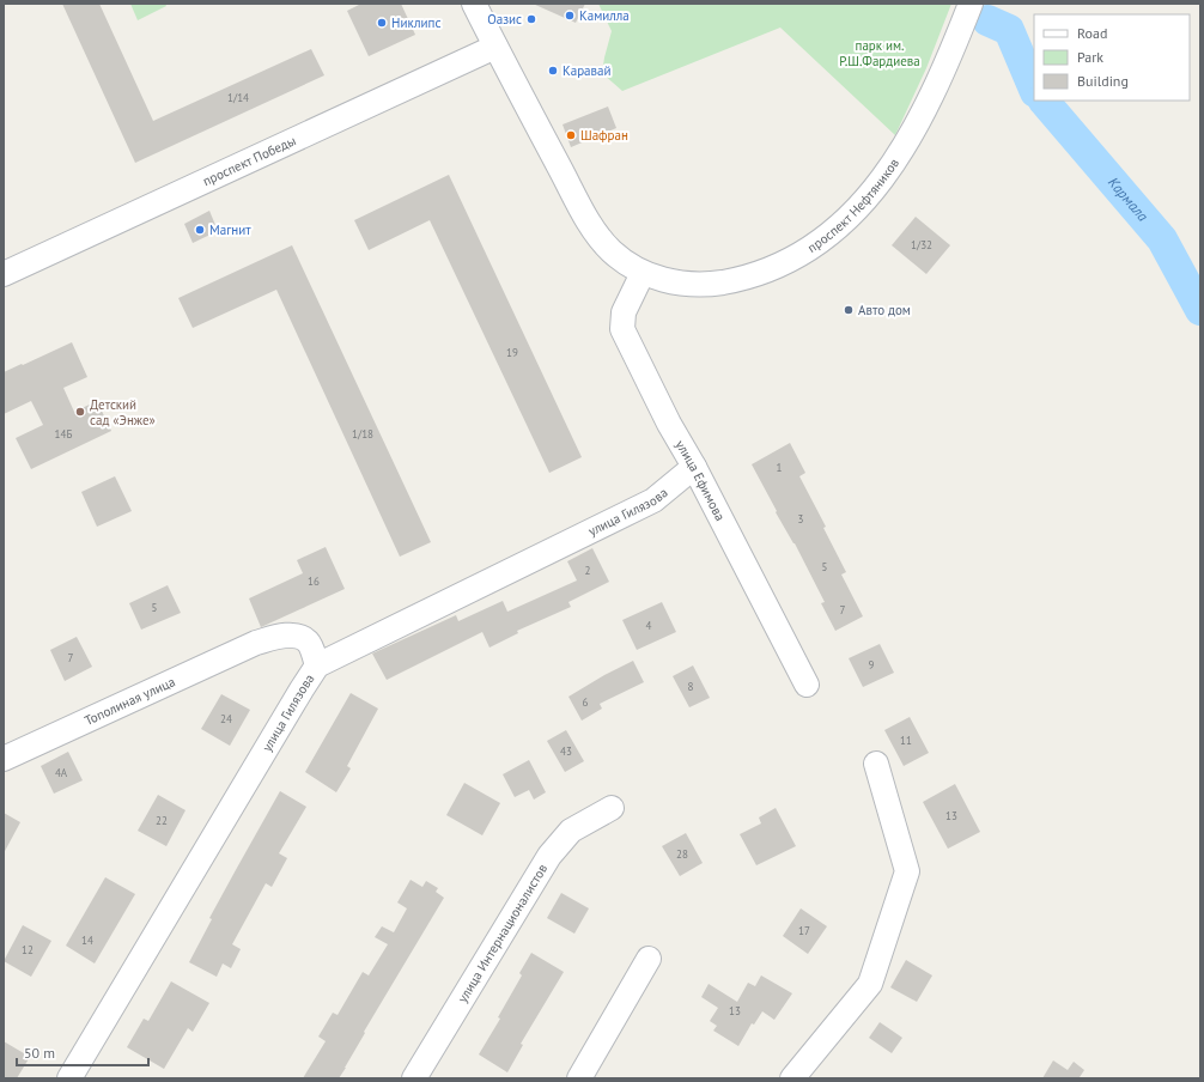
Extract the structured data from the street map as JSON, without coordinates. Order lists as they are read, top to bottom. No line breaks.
{"streets":{"street":["проспект Победы","проспект Нефтяников","улица Ефимова","улица Гилязова","Тополиная улица","улица Интернационалистов"]},"crossings":[["проспект Победы","проспект Нефтяников"],["проспект Нефтяников","улица Ефимова"],["улица Ефимова","улица Гилязова"],["улица Гилязова","Тополиная улица"]],"water":["Кармала"],"parks":["парк им. Р.Ш.Фардиева"],"places":["Камилла","Оазис","Никлипс","Каравай","Шафран","Магнит","Авто дом","Детский сад «Энже»"],"house_numbers":["1/14","1/32","19","14Б","1/18","1","3","5","2","16","5","7","4","7","9","8","6","24","11","43","4А","13","22","28","17","14","12","13"],"legend":["Road","Park","Building"],"scale_bar":"50 m"}
